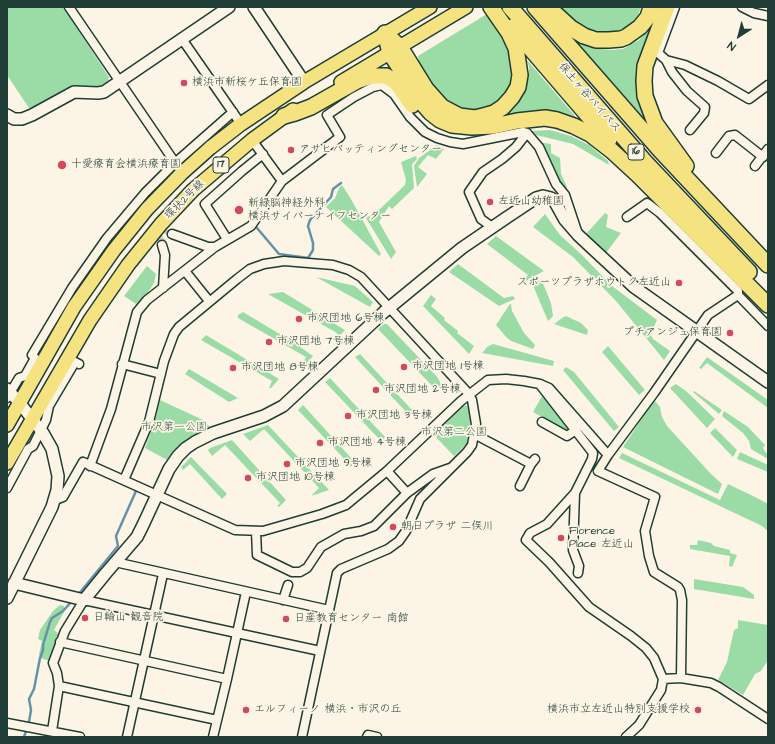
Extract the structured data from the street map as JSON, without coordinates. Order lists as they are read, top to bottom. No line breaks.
{"streets":{"highway":["保土ヶ谷バイパス","16"],"main road":["17","環状2号線"]},"parks":["市沢第一公園","市沢第二公園"],"places":["横浜市新桜ケ丘保育園","アサヒバッティングセンター","十愛療育会横浜療育園","左近山幼稚園","新緑脳神経外科 横浜サイバーナイフセンター","スポーツプラザホウトク左近山","市沢団地 6号棟","プチアンジュ保育園","市沢団地 7号棟","市沢団地 1号棟","市沢団地 8号棟","市沢団地 2号棟","市沢団地 3号棟","市沢団地 4号棟","市沢団地 9号棟","市沢団地 10号棟","朝日プラザ 二俣川","Florence Place 左近山","日輪山 観音院","日産教育センター 南館","エルフィーノ 横浜・市沢の丘","横浜市立左近山特別支援学校"],"north":"bottom left"}
